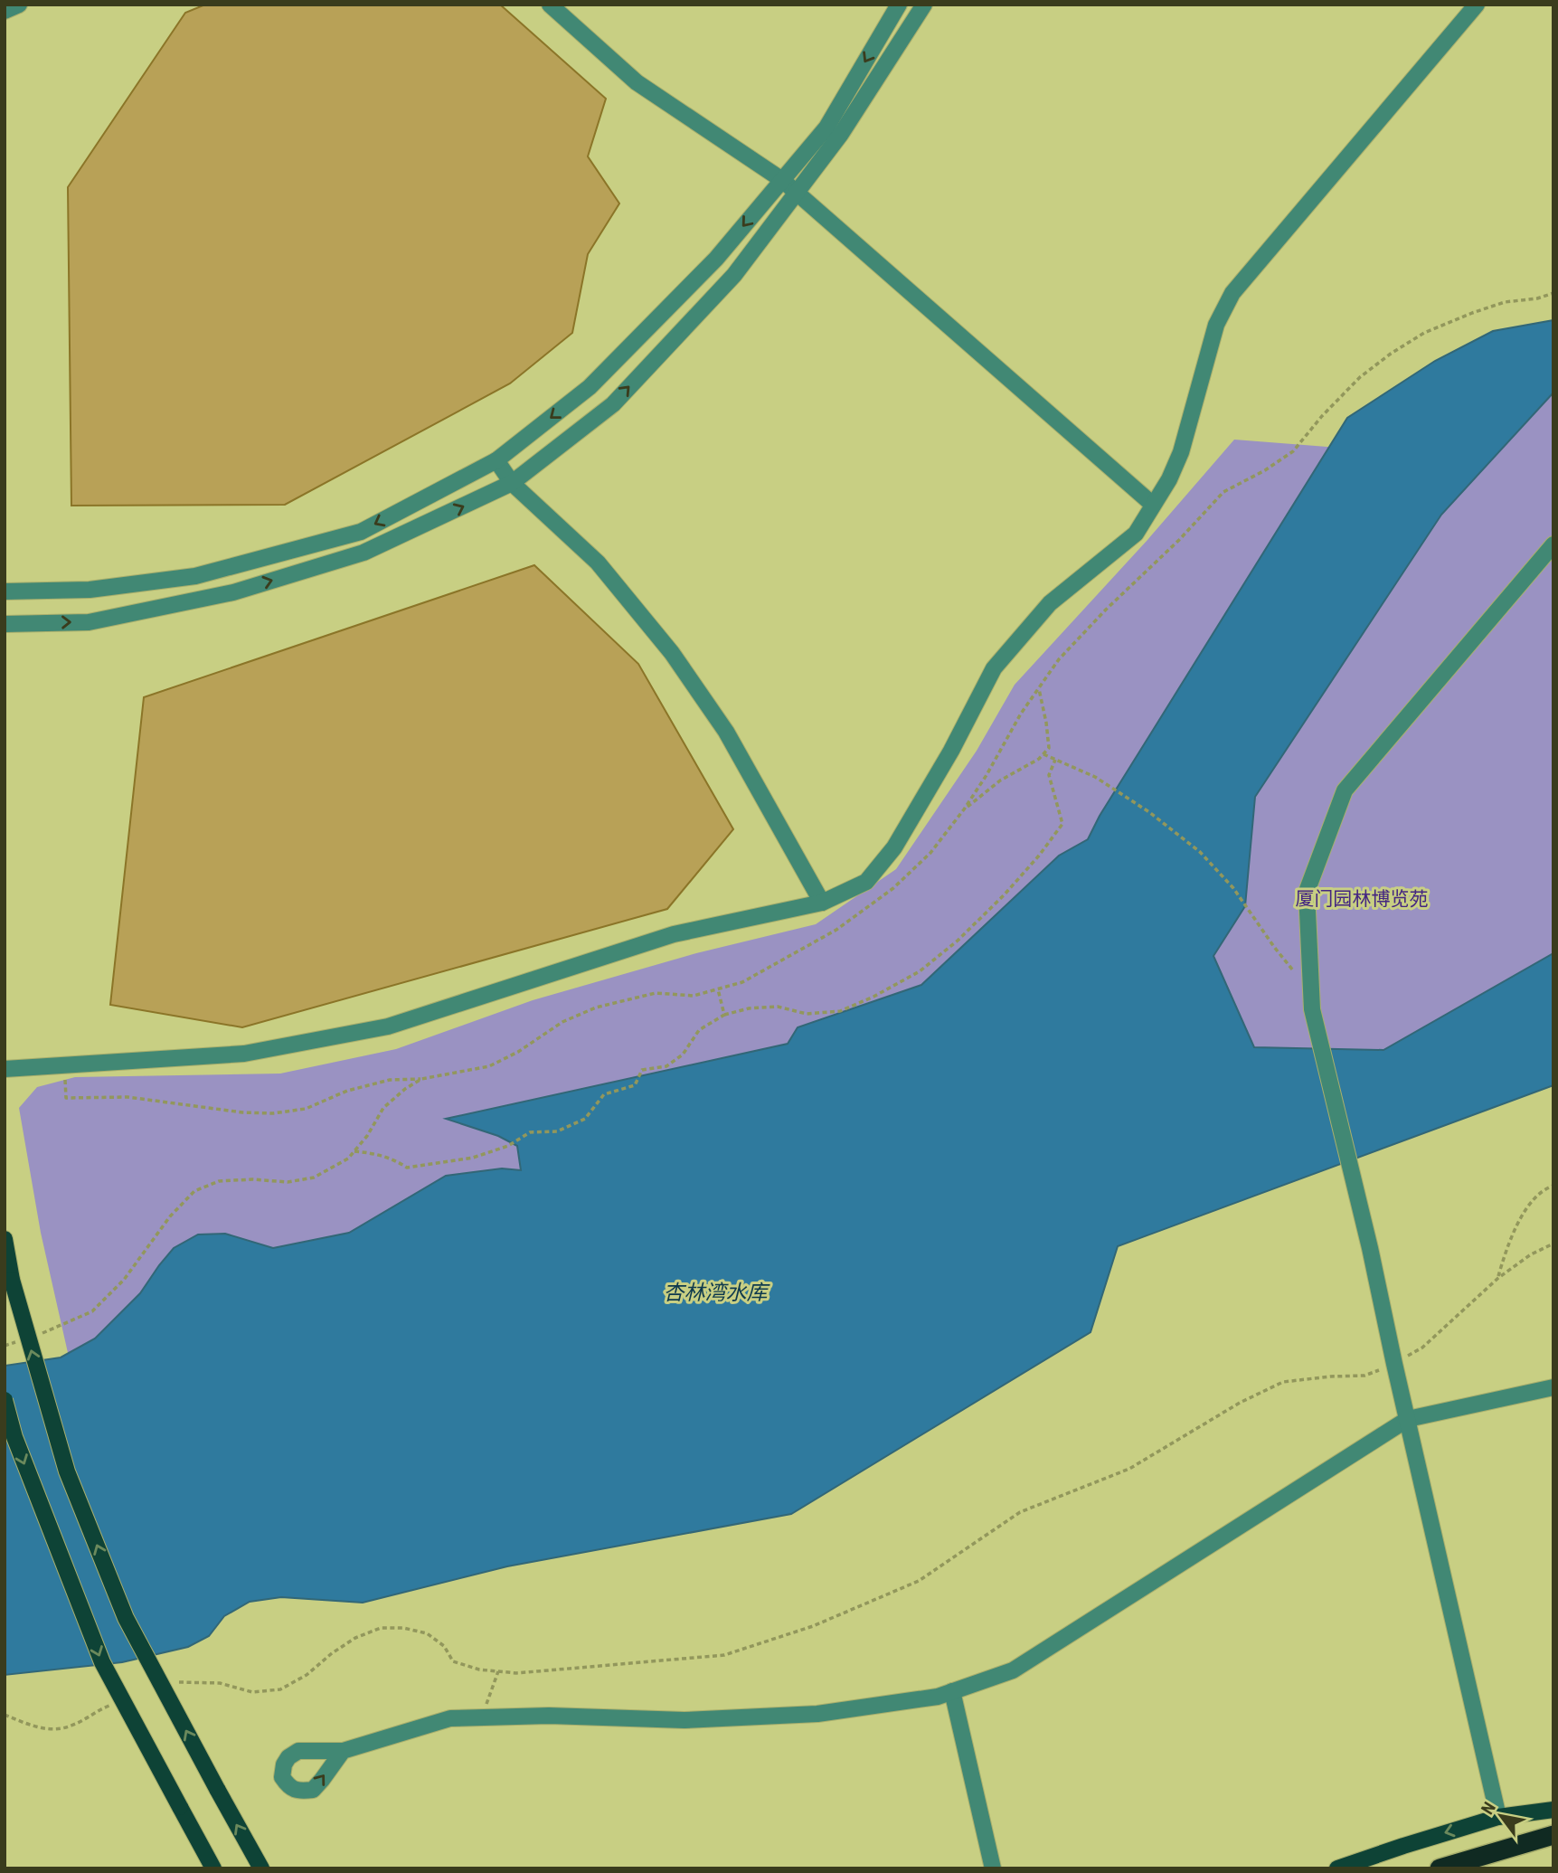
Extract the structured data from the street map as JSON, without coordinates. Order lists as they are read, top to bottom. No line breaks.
{"water":["杏林湾水库"],"parks":["厦门园林博览苑"],"north":"top left"}
